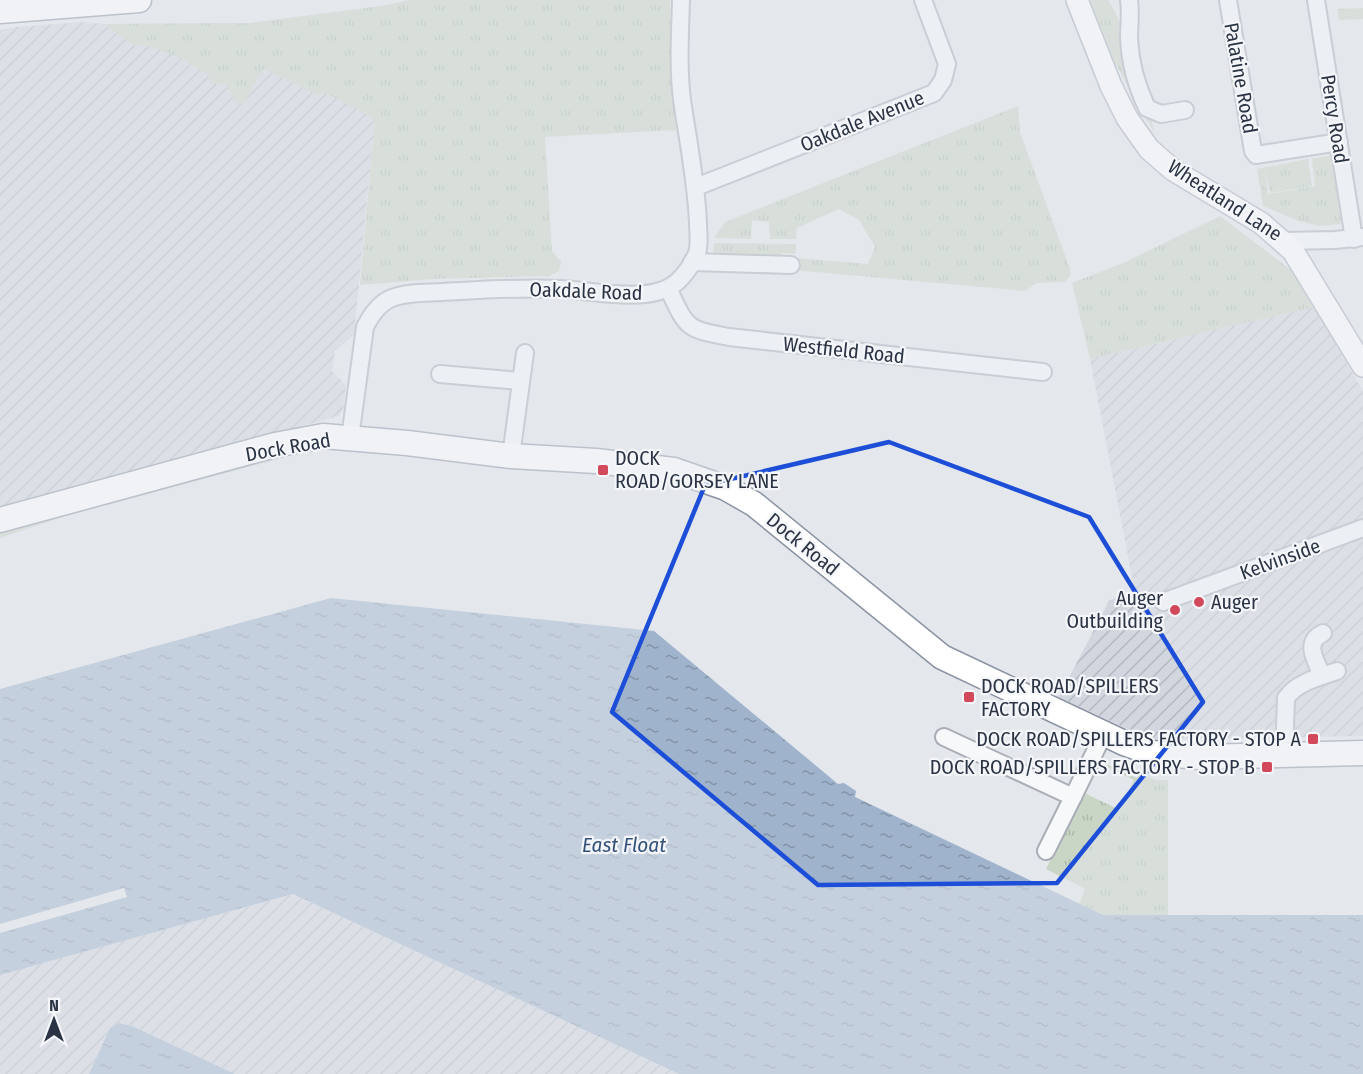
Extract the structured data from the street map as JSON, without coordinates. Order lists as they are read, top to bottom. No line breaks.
{"streets":{"highway":["Dock Road"],"main road":["Wheatland Lane"],"street":["Palatine Road","Percy Road","Oakdale Avenue","Oakdale Road","Westfield Road","Kelvinside"]},"crossings":[["Palatine Road","Percy Road"],["Percy Road","Wheatland Lane"],["Oakdale Avenue","Oakdale Road"],["Oakdale Road","Westfield Road"],["Oakdale Road","Dock Road"]],"water":["East Float"],"places":{"transit":["DOCK ROAD/GORSEY LANE","DOCK ROAD/SPILLERS FACTORY","DOCK ROAD/SPILLERS FACTORY - STOP A","DOCK ROAD/SPILLERS FACTORY - STOP B"],"other":["Auger","Auger Outbuilding"]},"north":"top"}
